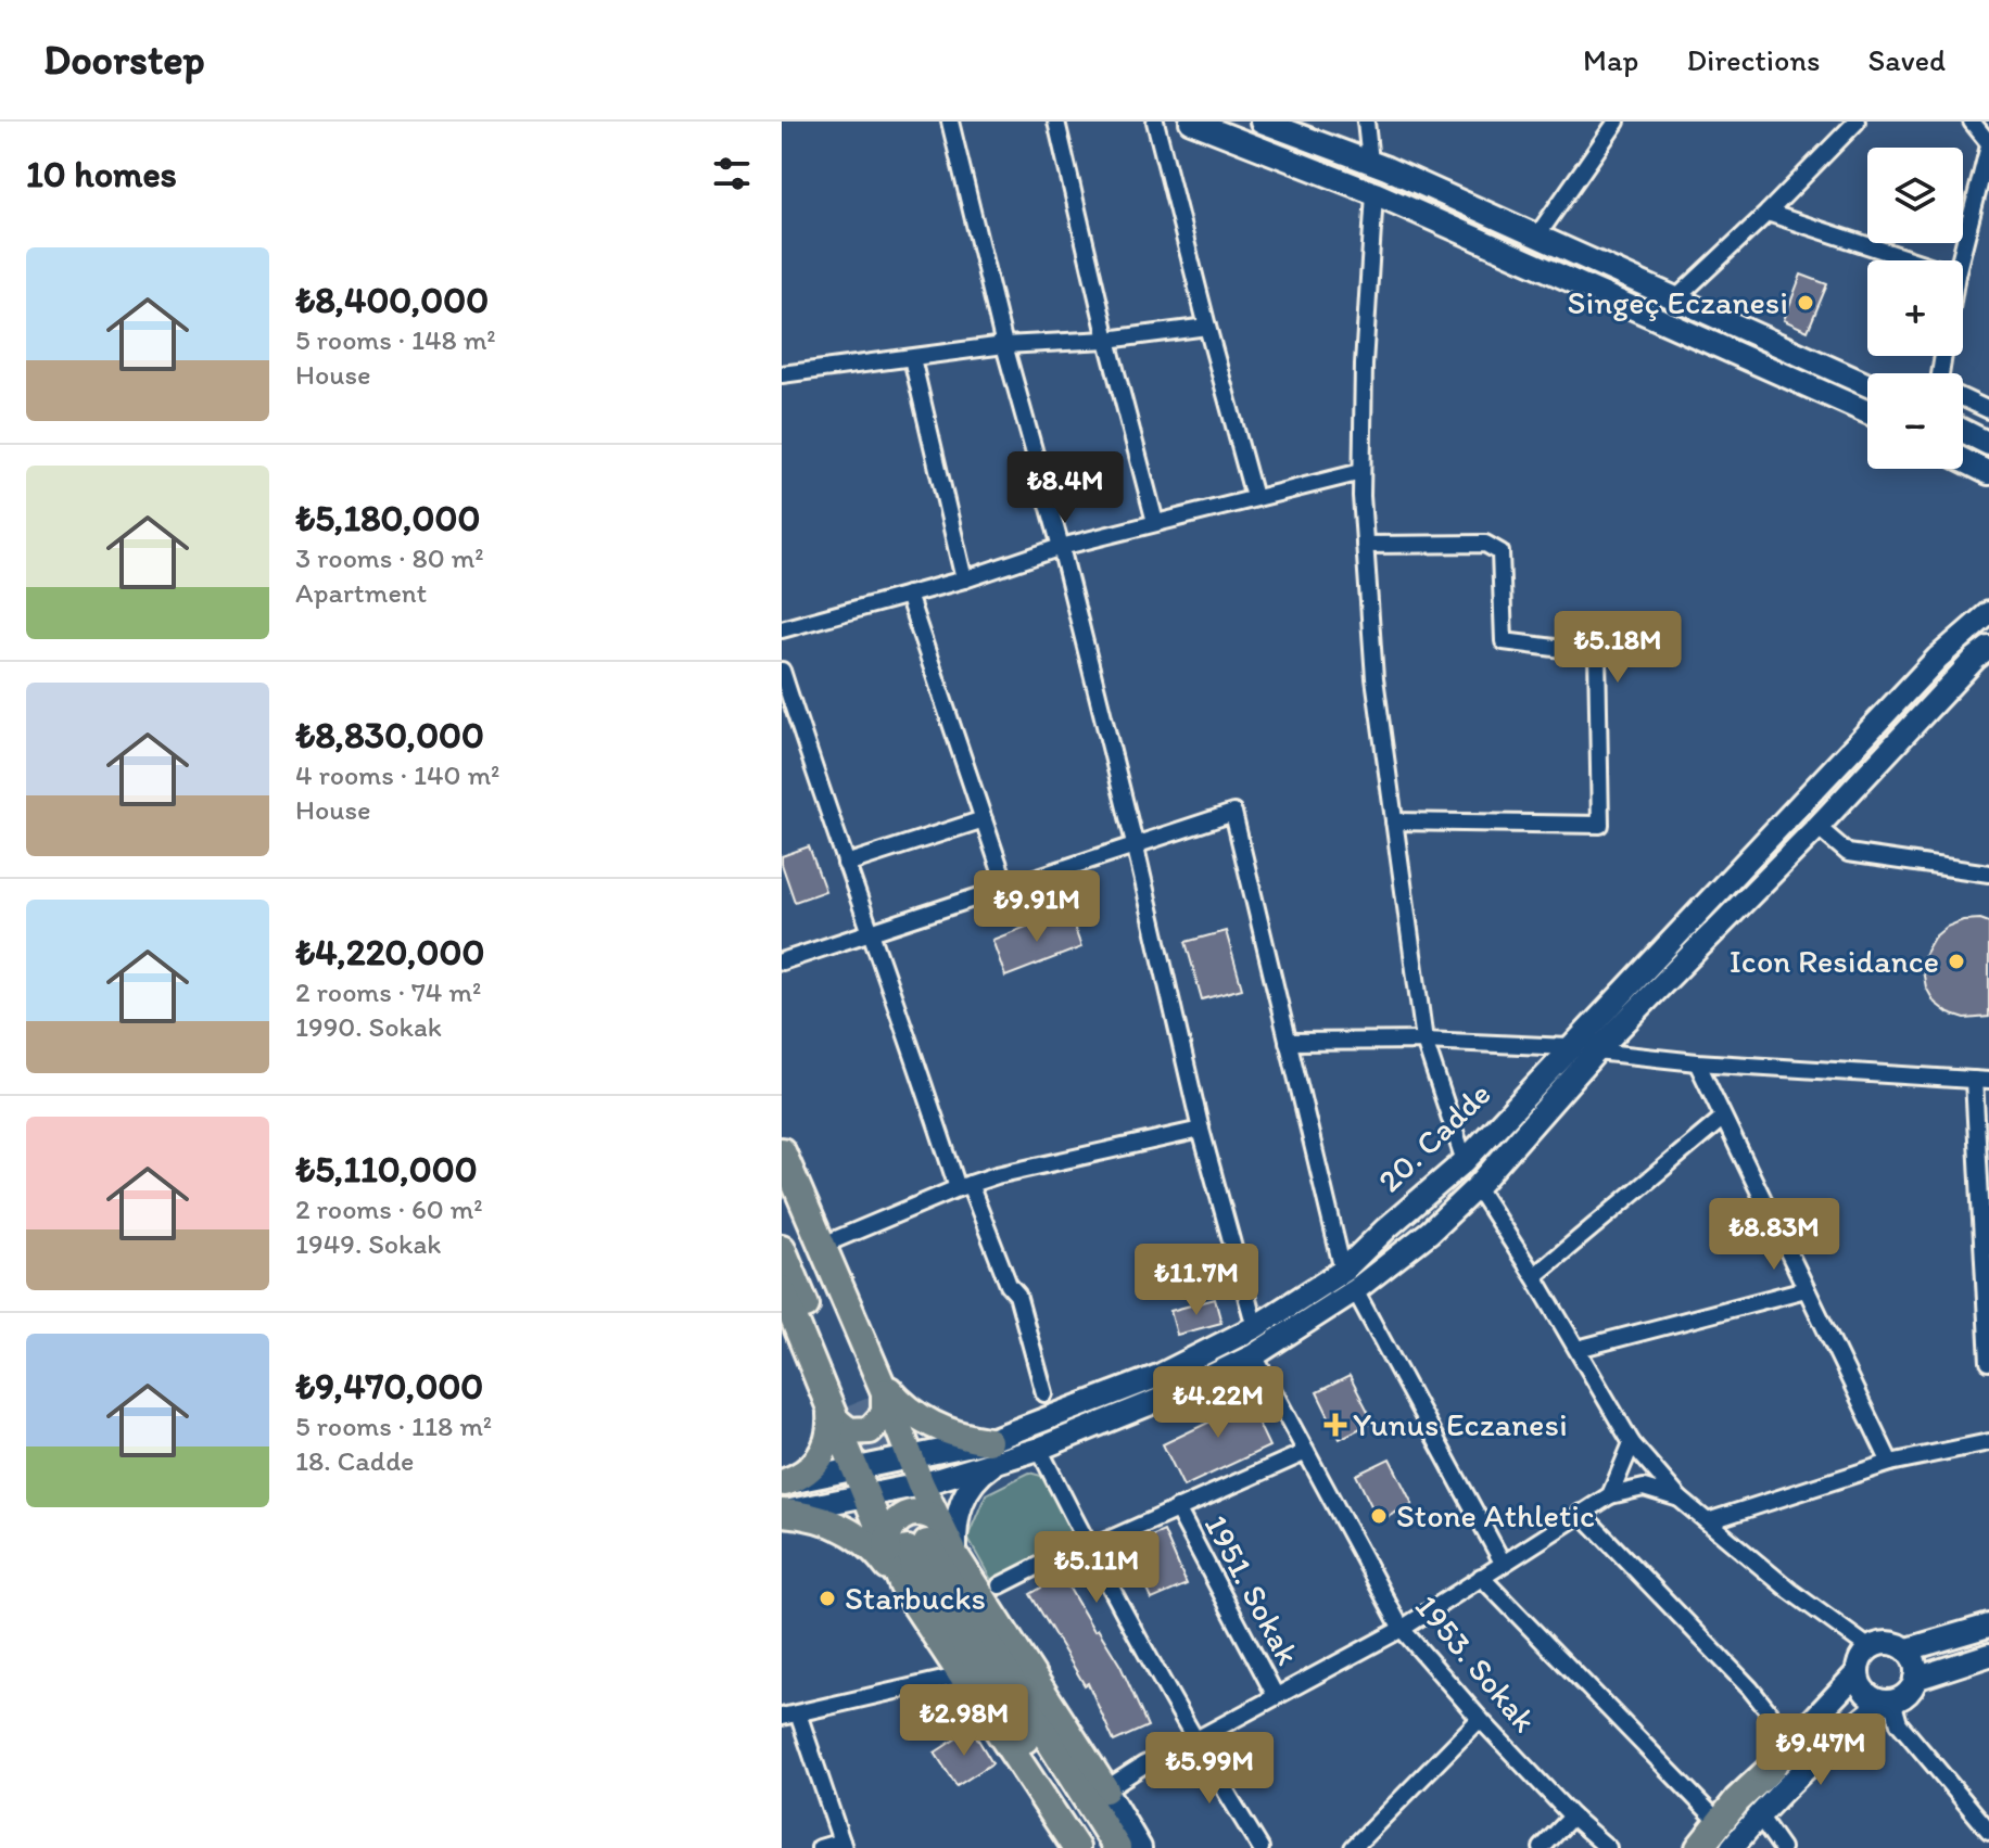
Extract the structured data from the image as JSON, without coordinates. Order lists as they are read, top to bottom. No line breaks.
{"streets":{"street":["20. Cadde","1951. Sokak","1953. Sokak"]},"crossings":[["20. Cadde","1953. Sokak"]],"places":{"other":["Singeç Eczanesi","Icon Residance","Stone Athletic","Starbucks"],"health":["Yunus Eczanesi"]},"page":{"header":"Doorstep","nav":["Map","Directions","Saved"],"heading":"10 homes","map_buttons":["+","−"],"list":[{"name":"₺8,400,000","note":"5 rooms · 148 m² · House"},{"name":"₺5,180,000","note":"3 rooms · 80 m² · Apartment"},{"name":"₺8,830,000","note":"4 rooms · 140 m² · House"},{"name":"₺4,220,000","note":"2 rooms · 74 m² · 1990. Sokak"},{"name":"₺5,110,000","note":"2 rooms · 60 m² · 1949. Sokak"},{"name":"₺9,470,000","note":"5 rooms · 118 m² · 18. Cadde"}],"price":["₺8.4M","₺5.18M","₺9.91M","₺8.83M","₺11.7M","₺4.22M","₺5.11M","₺2.98M","₺9.47M","₺5.99M"]}}
